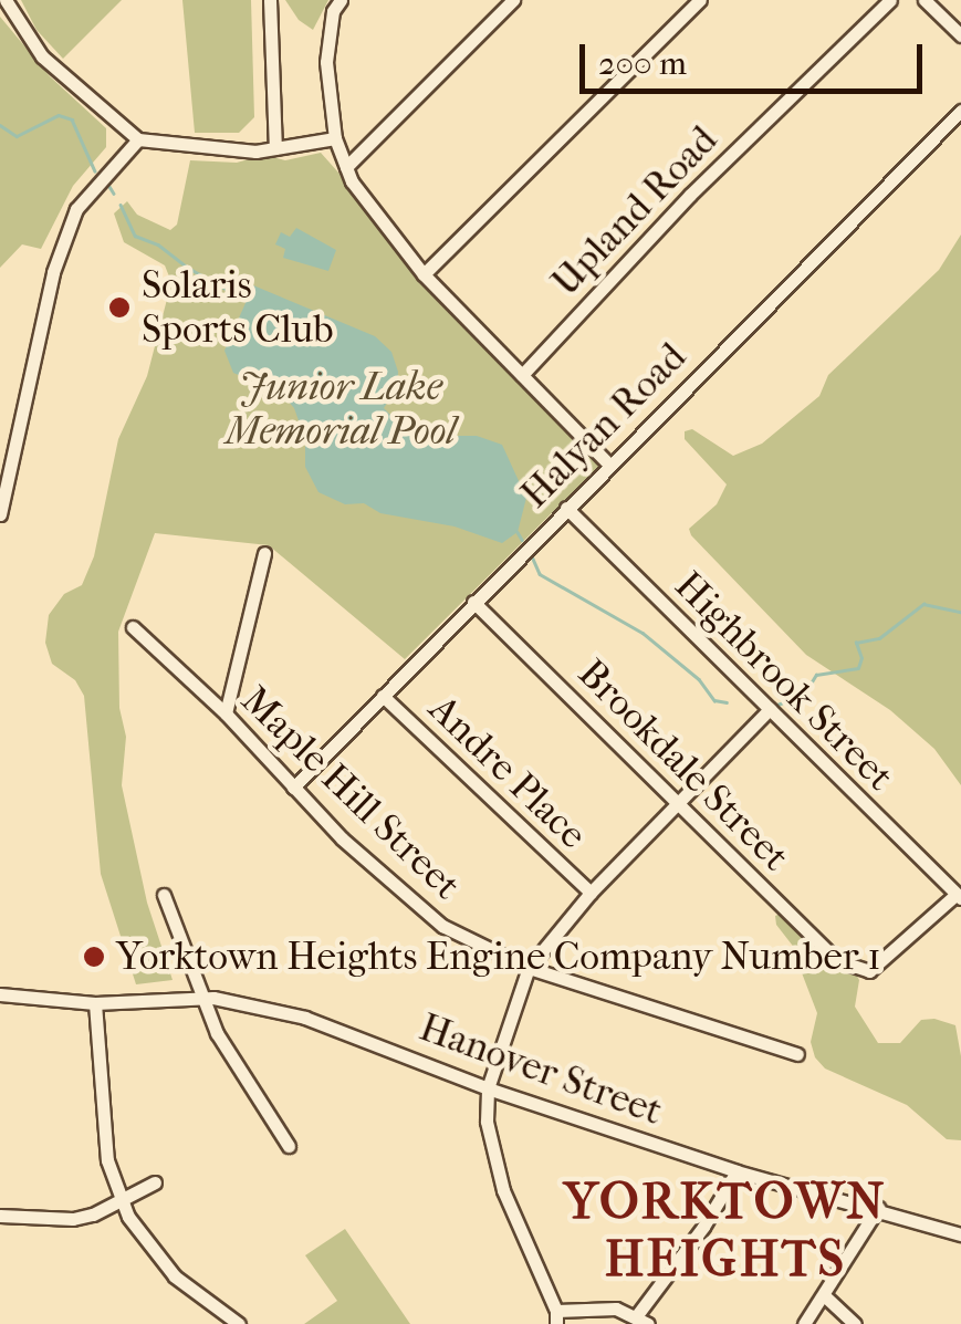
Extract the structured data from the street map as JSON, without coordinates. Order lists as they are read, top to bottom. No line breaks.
{"streets":{"street":["Upland Road","Halyan Road","Highbrook Street","Brookdale Street","Andre Place","Maple Hill Street","Hanover Street"]},"crossings":[["Halyan Road","Highbrook Street"],["Halyan Road","Brookdale Street"],["Halyan Road","Andre Place"],["Halyan Road","Maple Hill Street"],["Highbrook Street","Brookdale Street"]],"districts":["YORKTOWN HEIGHTS"],"parks":["Junior Lake Memorial Pool"],"places":["Solaris Sports Club","Yorktown Heights Engine Company Number 1"],"scale_bar":"200 m"}
